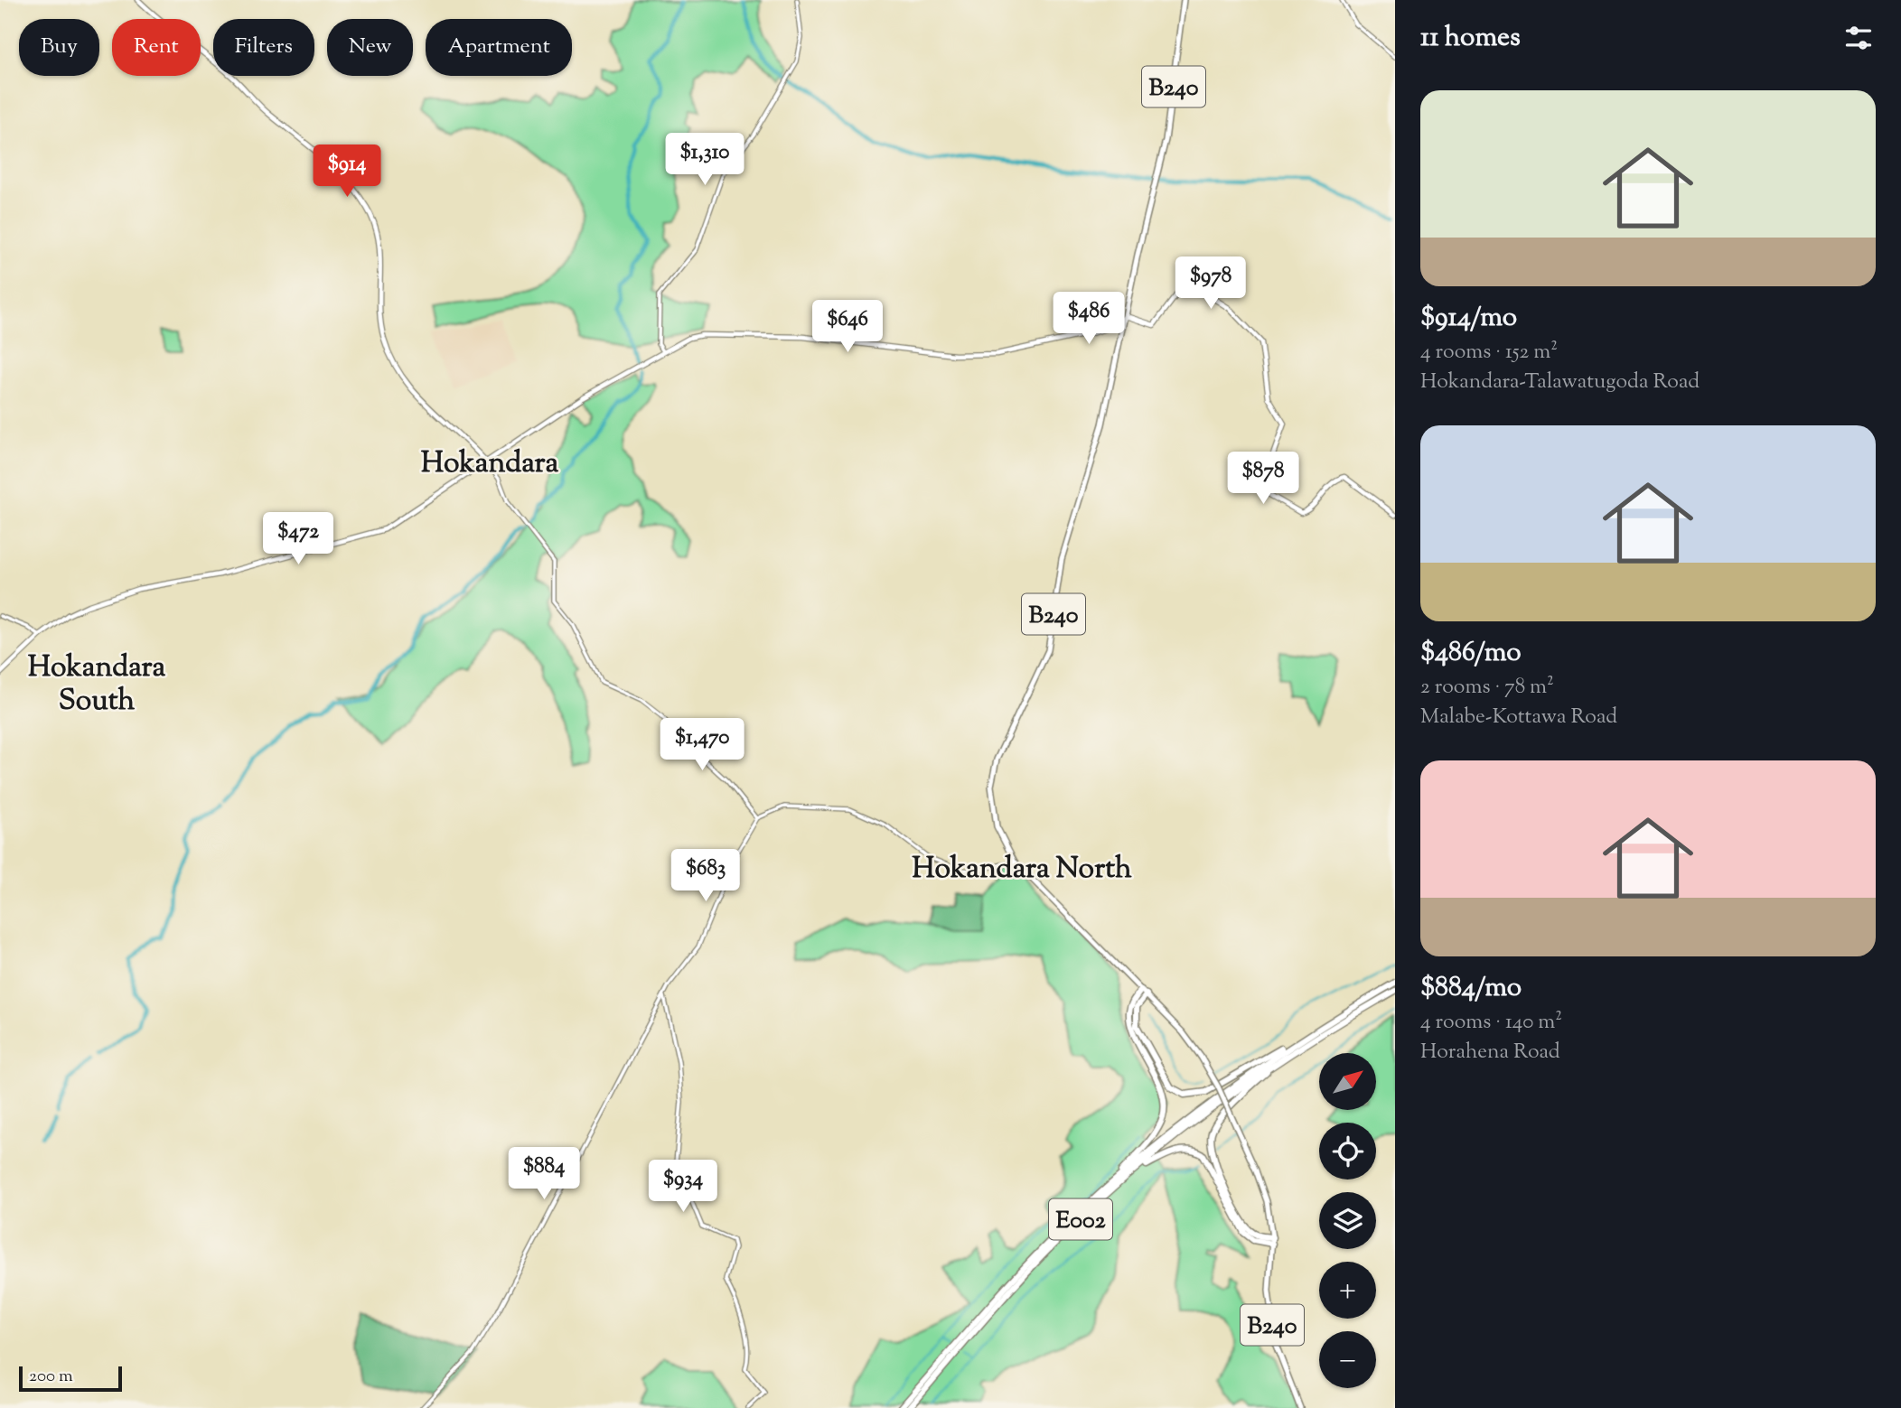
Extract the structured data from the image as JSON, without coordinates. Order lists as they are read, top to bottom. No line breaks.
{"streets":{"highway":["E002"],"main road":["B240"]},"districts":["Hokandara","Hokandara South","Hokandara North"],"scale_bar":"200 m","north":"top right","page":{"heading":"11 homes","chip":["Buy","Rent","Filters","New","Apartment"],"list":[{"name":"$914/mo","note":"4 rooms · 152 m² · Hokandara-Talawatugoda Road"},{"name":"$486/mo","note":"2 rooms · 78 m² · Malabe-Kottawa Road"},{"name":"$884/mo","note":"4 rooms · 140 m² · Horahena Road"}],"price":["$1,310","$914","$978","$486","$646","$878","$472","$1,470","$683","$884","$934"],"map_buttons":["+","−"],"scale":"200 m"}}
